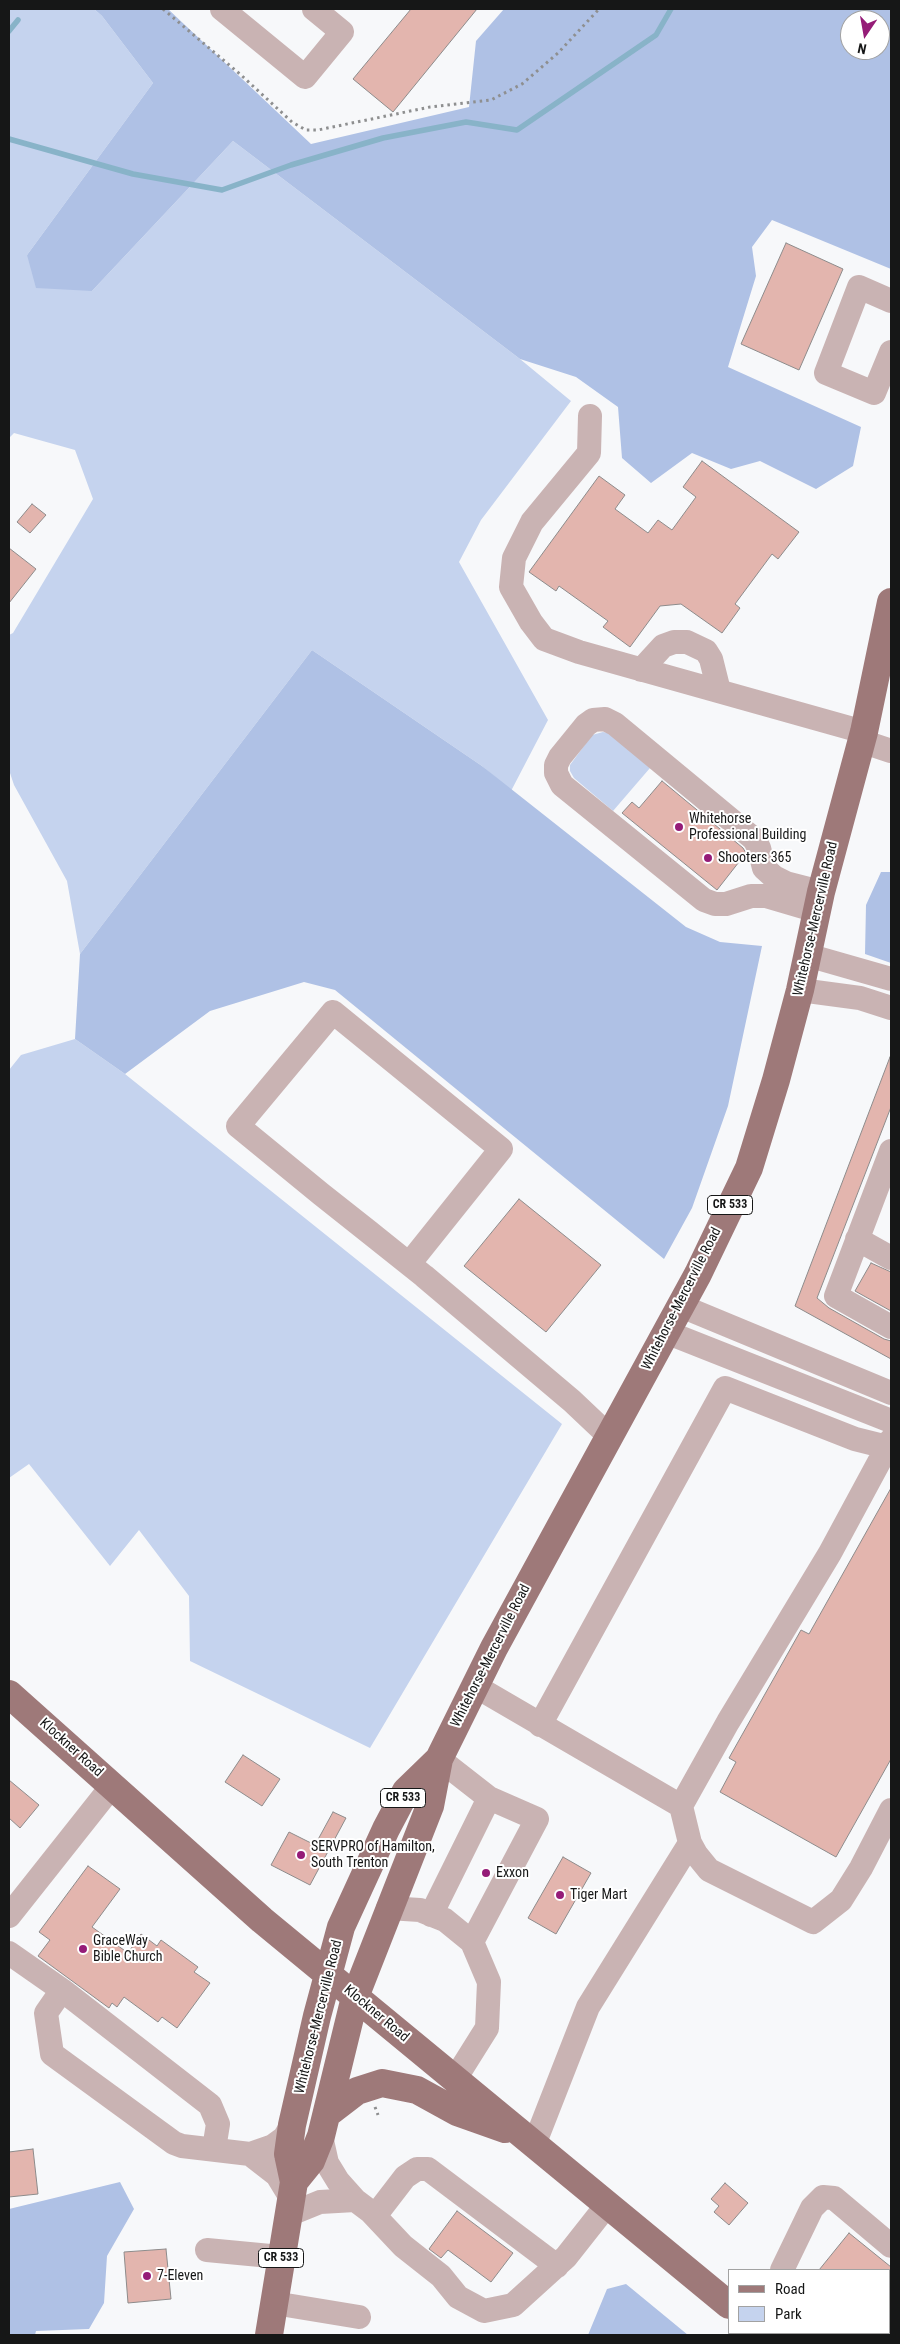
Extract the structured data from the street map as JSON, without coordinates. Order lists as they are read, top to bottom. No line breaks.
{"streets":{"main road":["Whitehorse-Mercerville Road","CR 533","Klockner Road"]},"crossings":[["Whitehorse-Mercerville Road","Klockner Road"]],"places":["Whitehorse Professional Building","Shooters 365","SERVPRO of Hamilton, South Trenton","Exxon","Tiger Mart","GraceWay Bible Church","7-Eleven"],"legend":["Road","Park"],"north":"bottom"}
